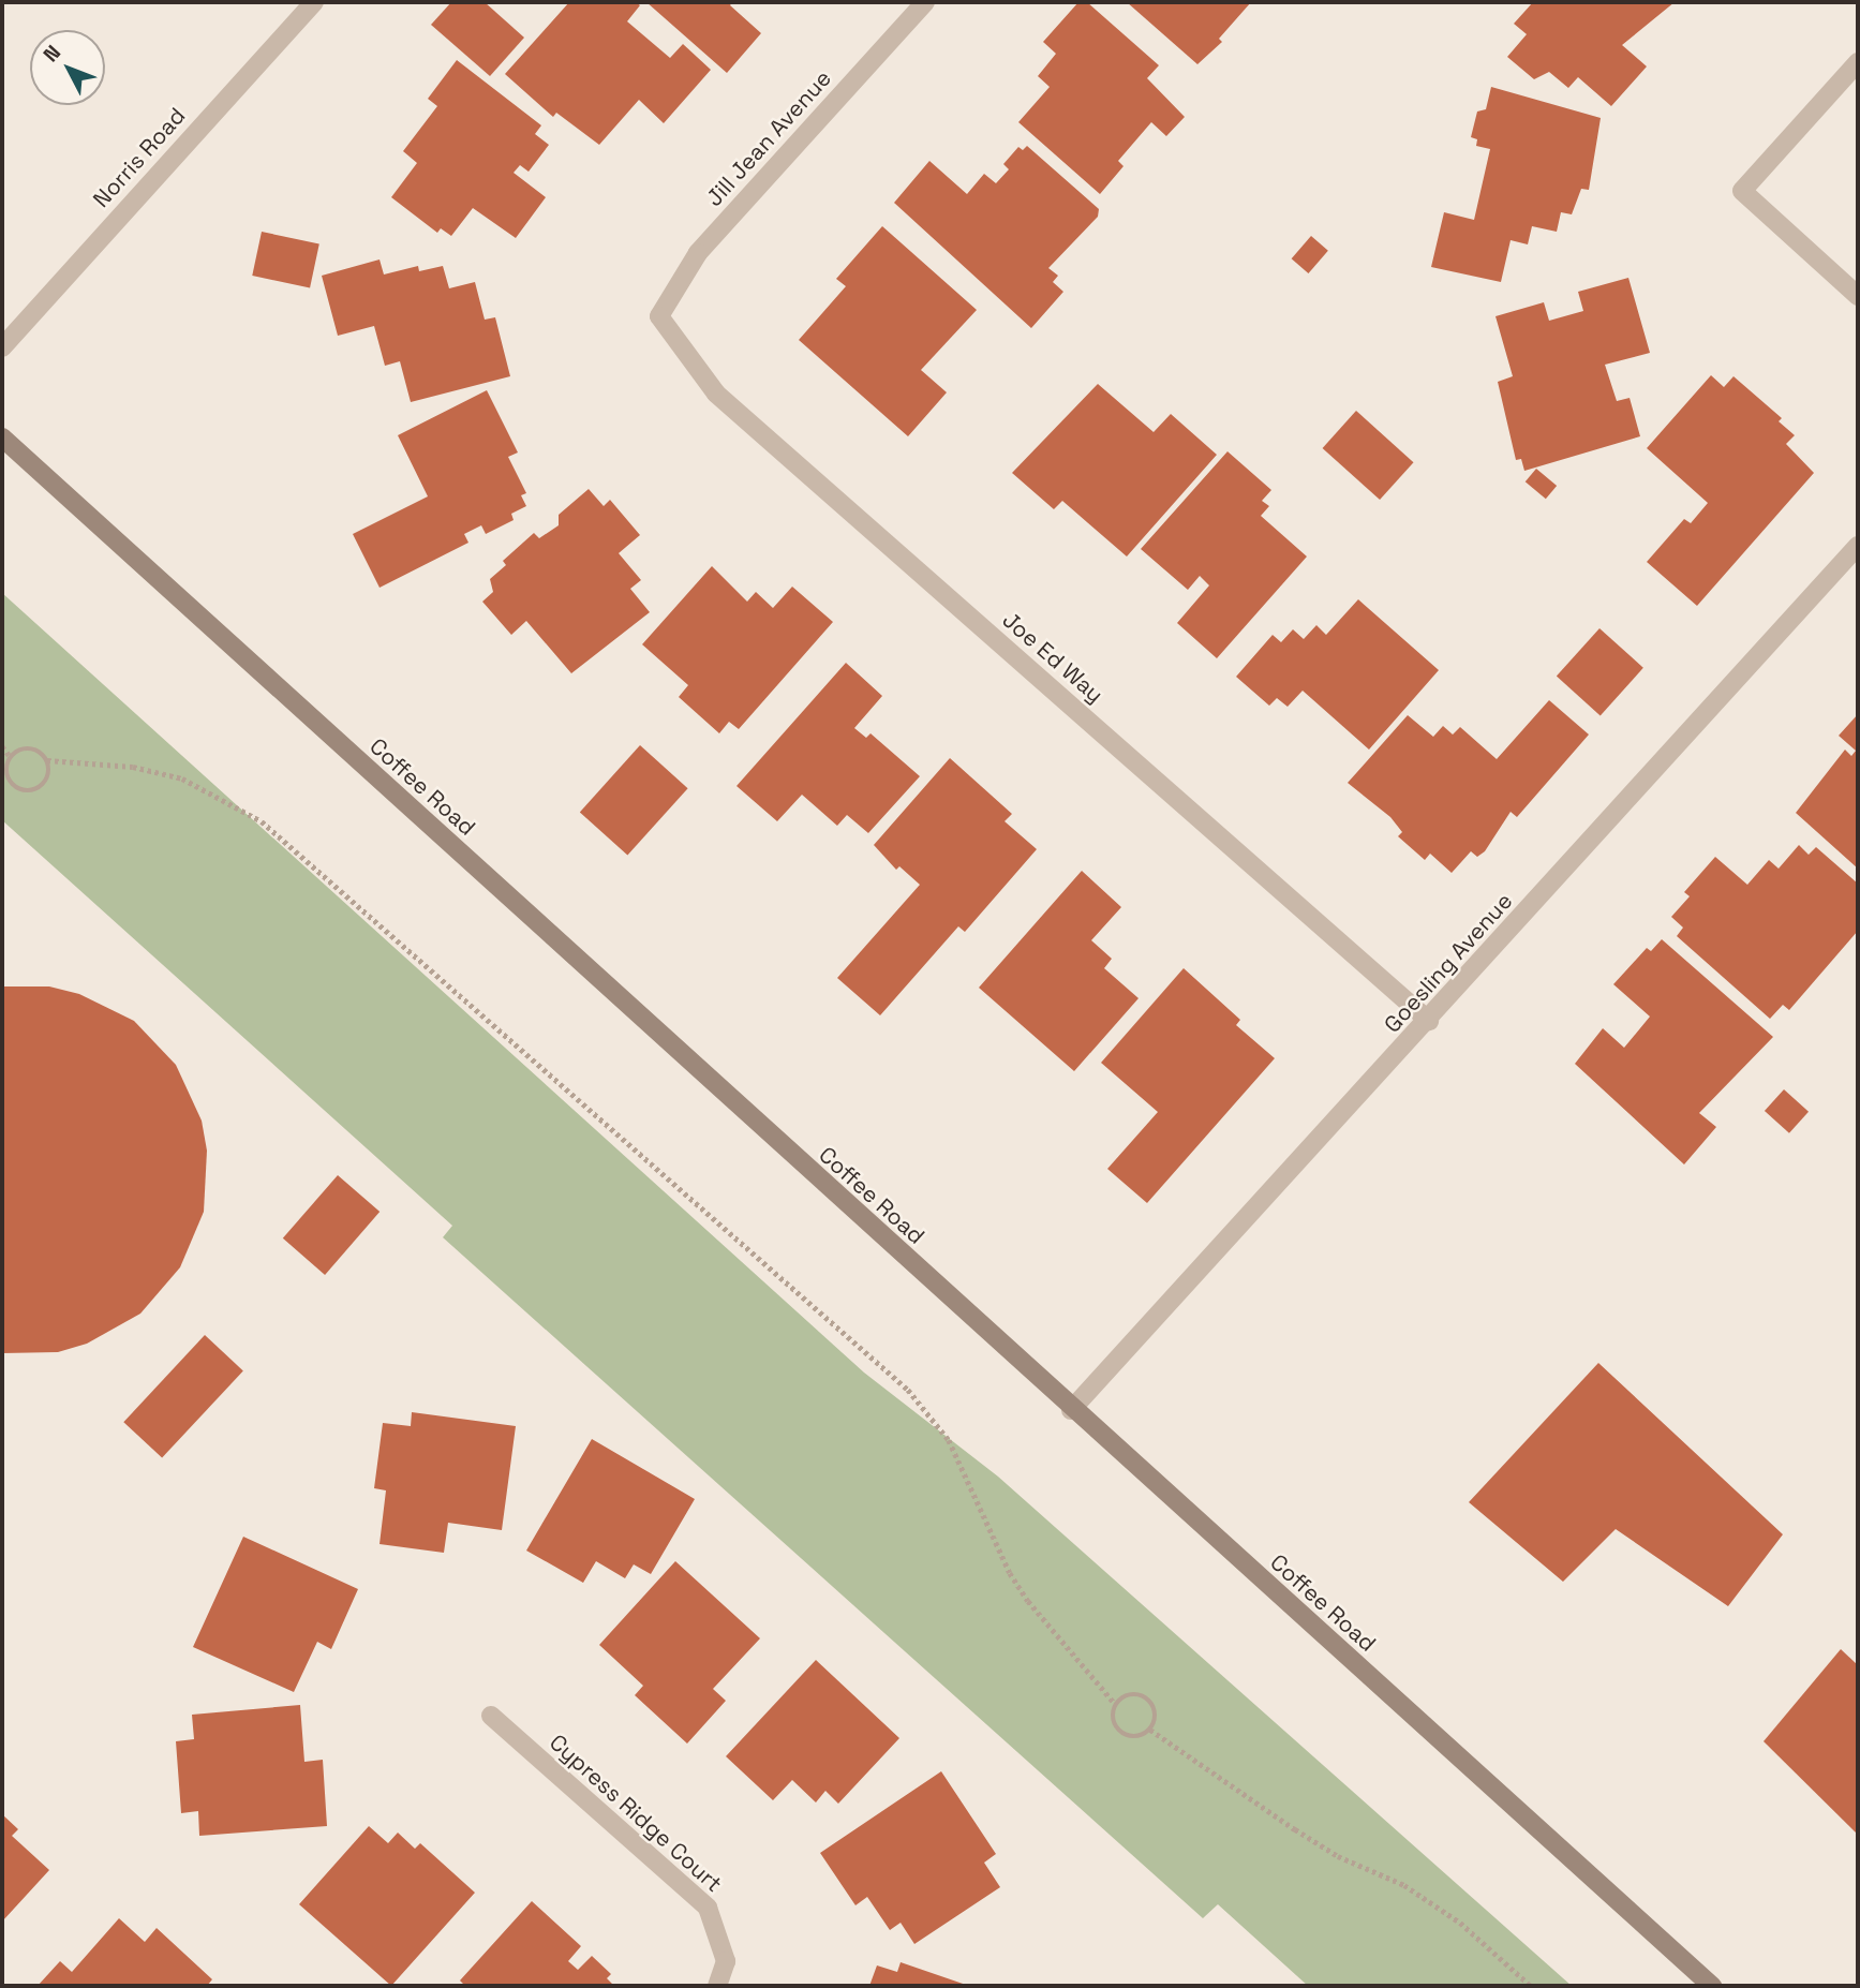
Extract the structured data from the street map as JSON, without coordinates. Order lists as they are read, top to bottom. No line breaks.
{"streets":{"main road":["Coffee Road"],"street":["Jill Jean Avenue","Norris Road","Joe Ed Way","Goesling Avenue","Cypress Ridge Court"]},"crossings":[["Jill Jean Avenue","Joe Ed Way"],["Joe Ed Way","Goesling Avenue"],["Coffee Road","Goesling Avenue"]],"north":"top left"}
